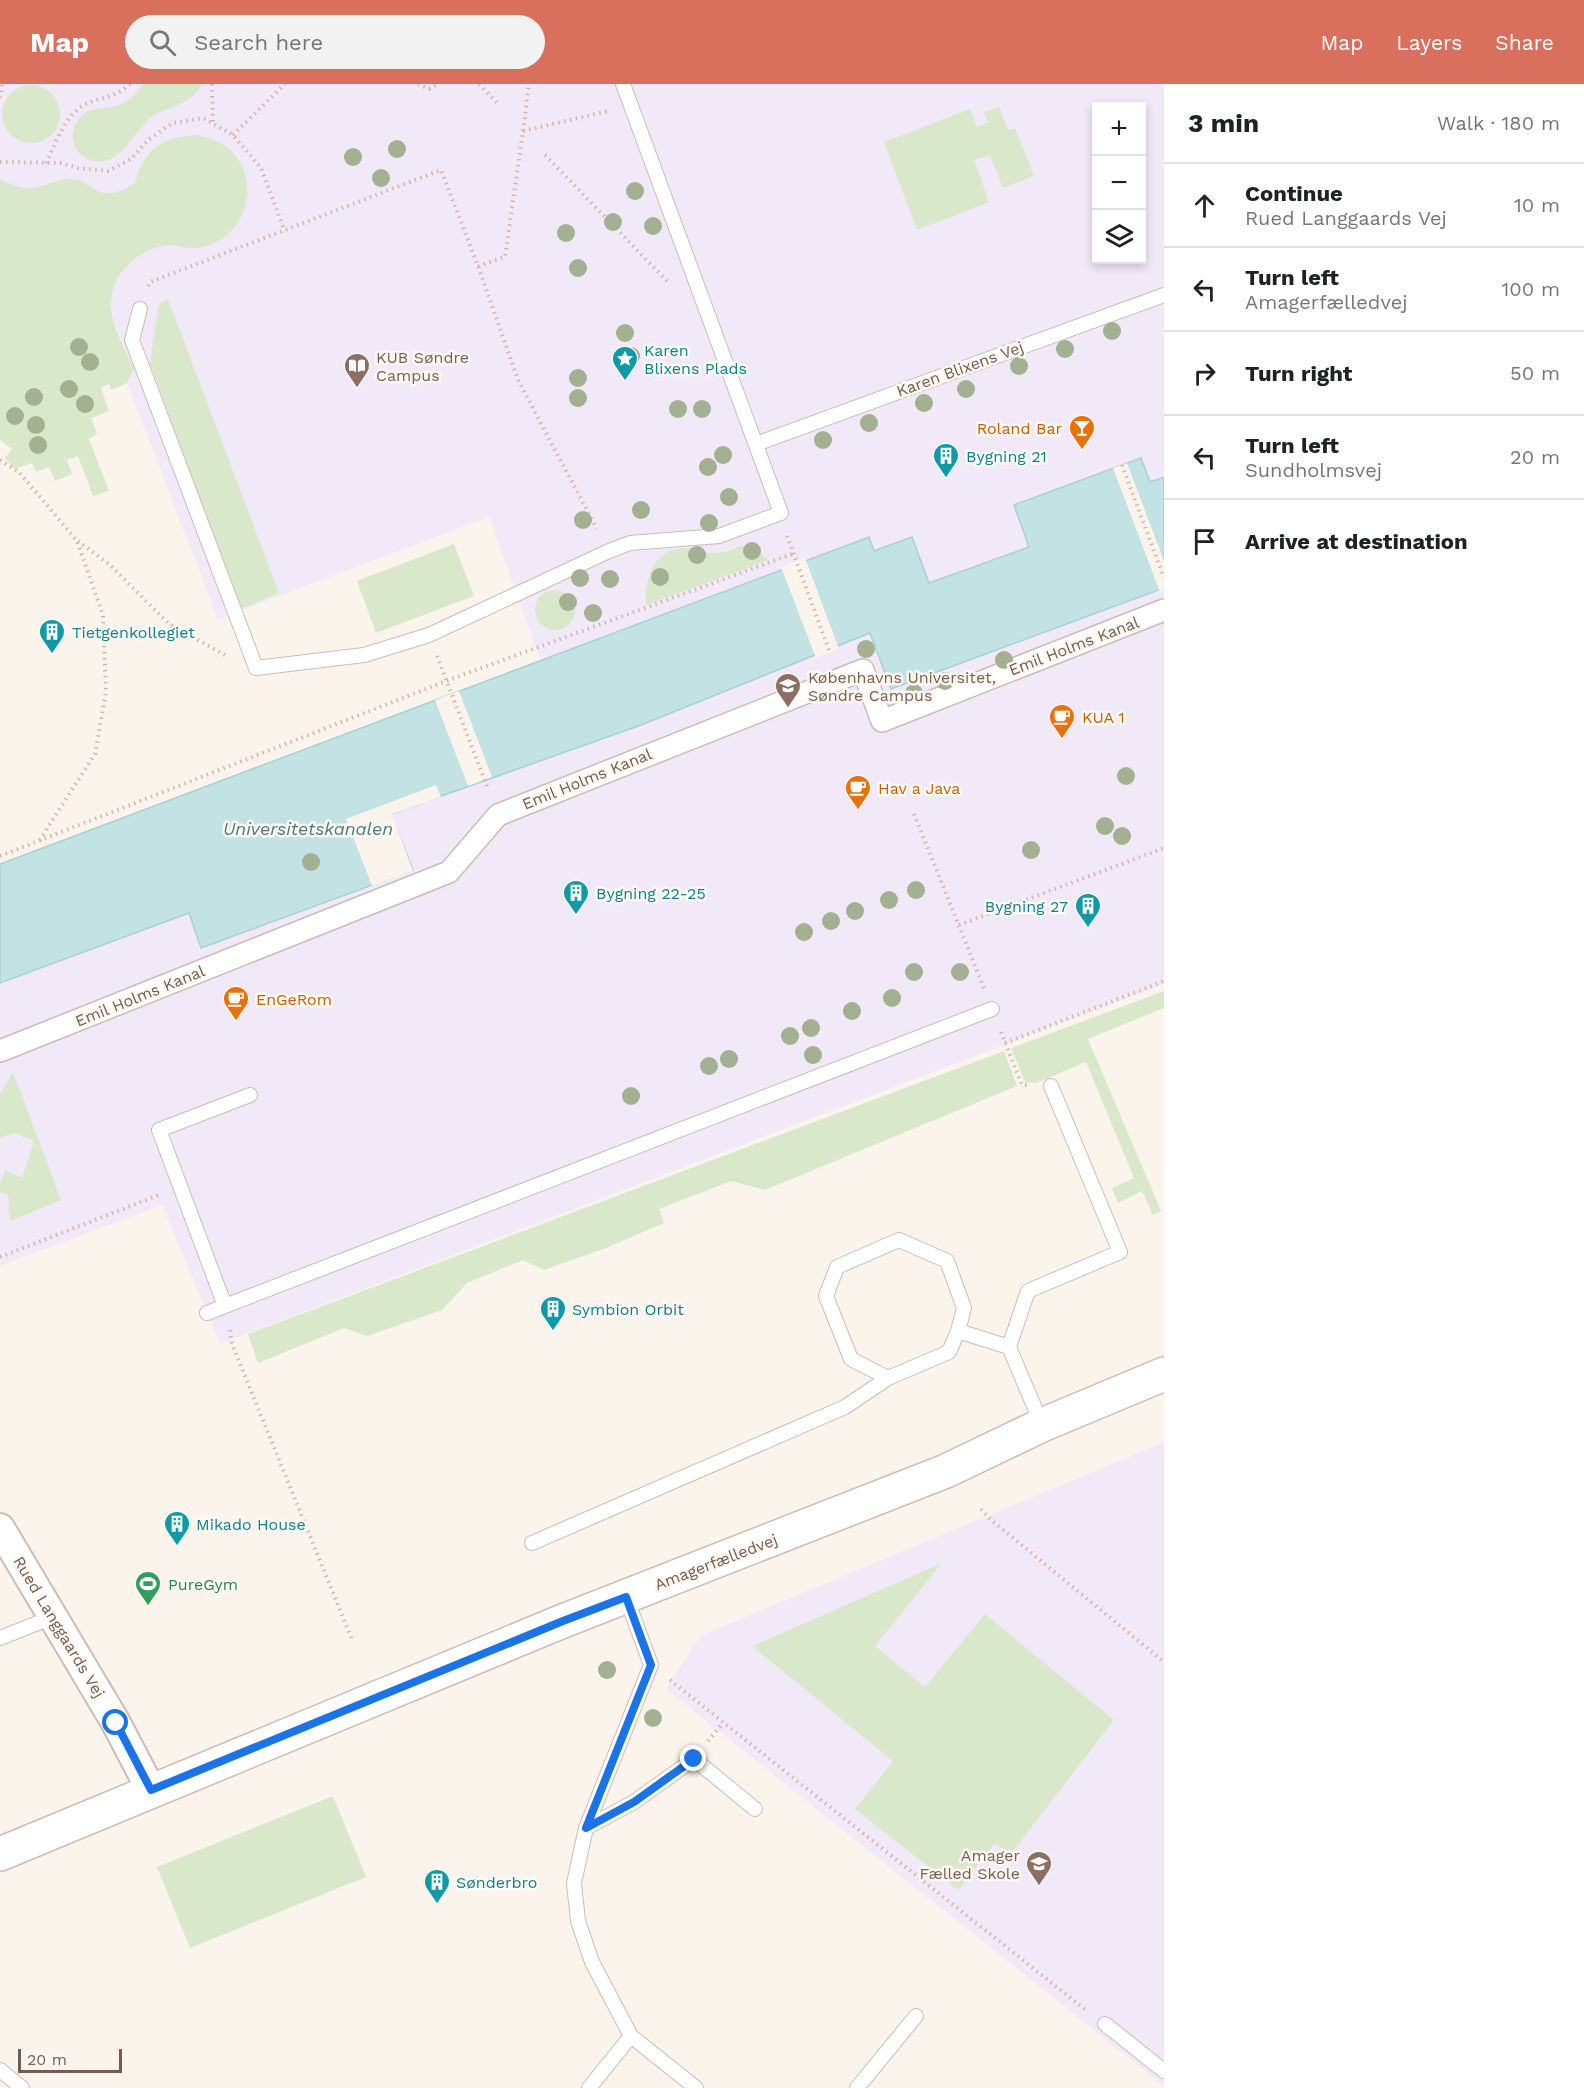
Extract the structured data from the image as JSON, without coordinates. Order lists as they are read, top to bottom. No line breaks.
{"streets":{"street":["Emil Holms Kanal","Amagerfælledvej","Rued Langgaards Vej"],"lane":["Karen Blixens Vej"]},"crossings":[["Amagerfælledvej","Rued Langgaards Vej"]],"water":["Universitetskanalen"],"places":{"place":["Karen Blixens Plads"],"library":["KUB Søndre Campus"],"bar":["Roland Bar"],"building":["Bygning 21","Tietgenkollegiet","Bygning 22-25","Bygning 27","Symbion Orbit","Mikado House","Sønderbro"],"school or university":["Københavns Universitet, Søndre Campus","Amager Fælled Skole"],"cafe":["KUA 1","Hav a Java","EnGeRom"],"sports":["PureGym"]},"scale_bar":"20 m","page":{"header":"Map","search":"Search here","nav":["Map","Layers","Share"],"heading":["3 min","Walk · 180 m"],"map_buttons":["+","−"],"list":[["Continue","Rued Langgaards Vej","10 m"],["Turn left","Amagerfælledvej","100 m"],["Turn right","50 m"],["Turn left","Sundholmsvej","20 m"],"Arrive at destination"],"scale":"20 m"}}
